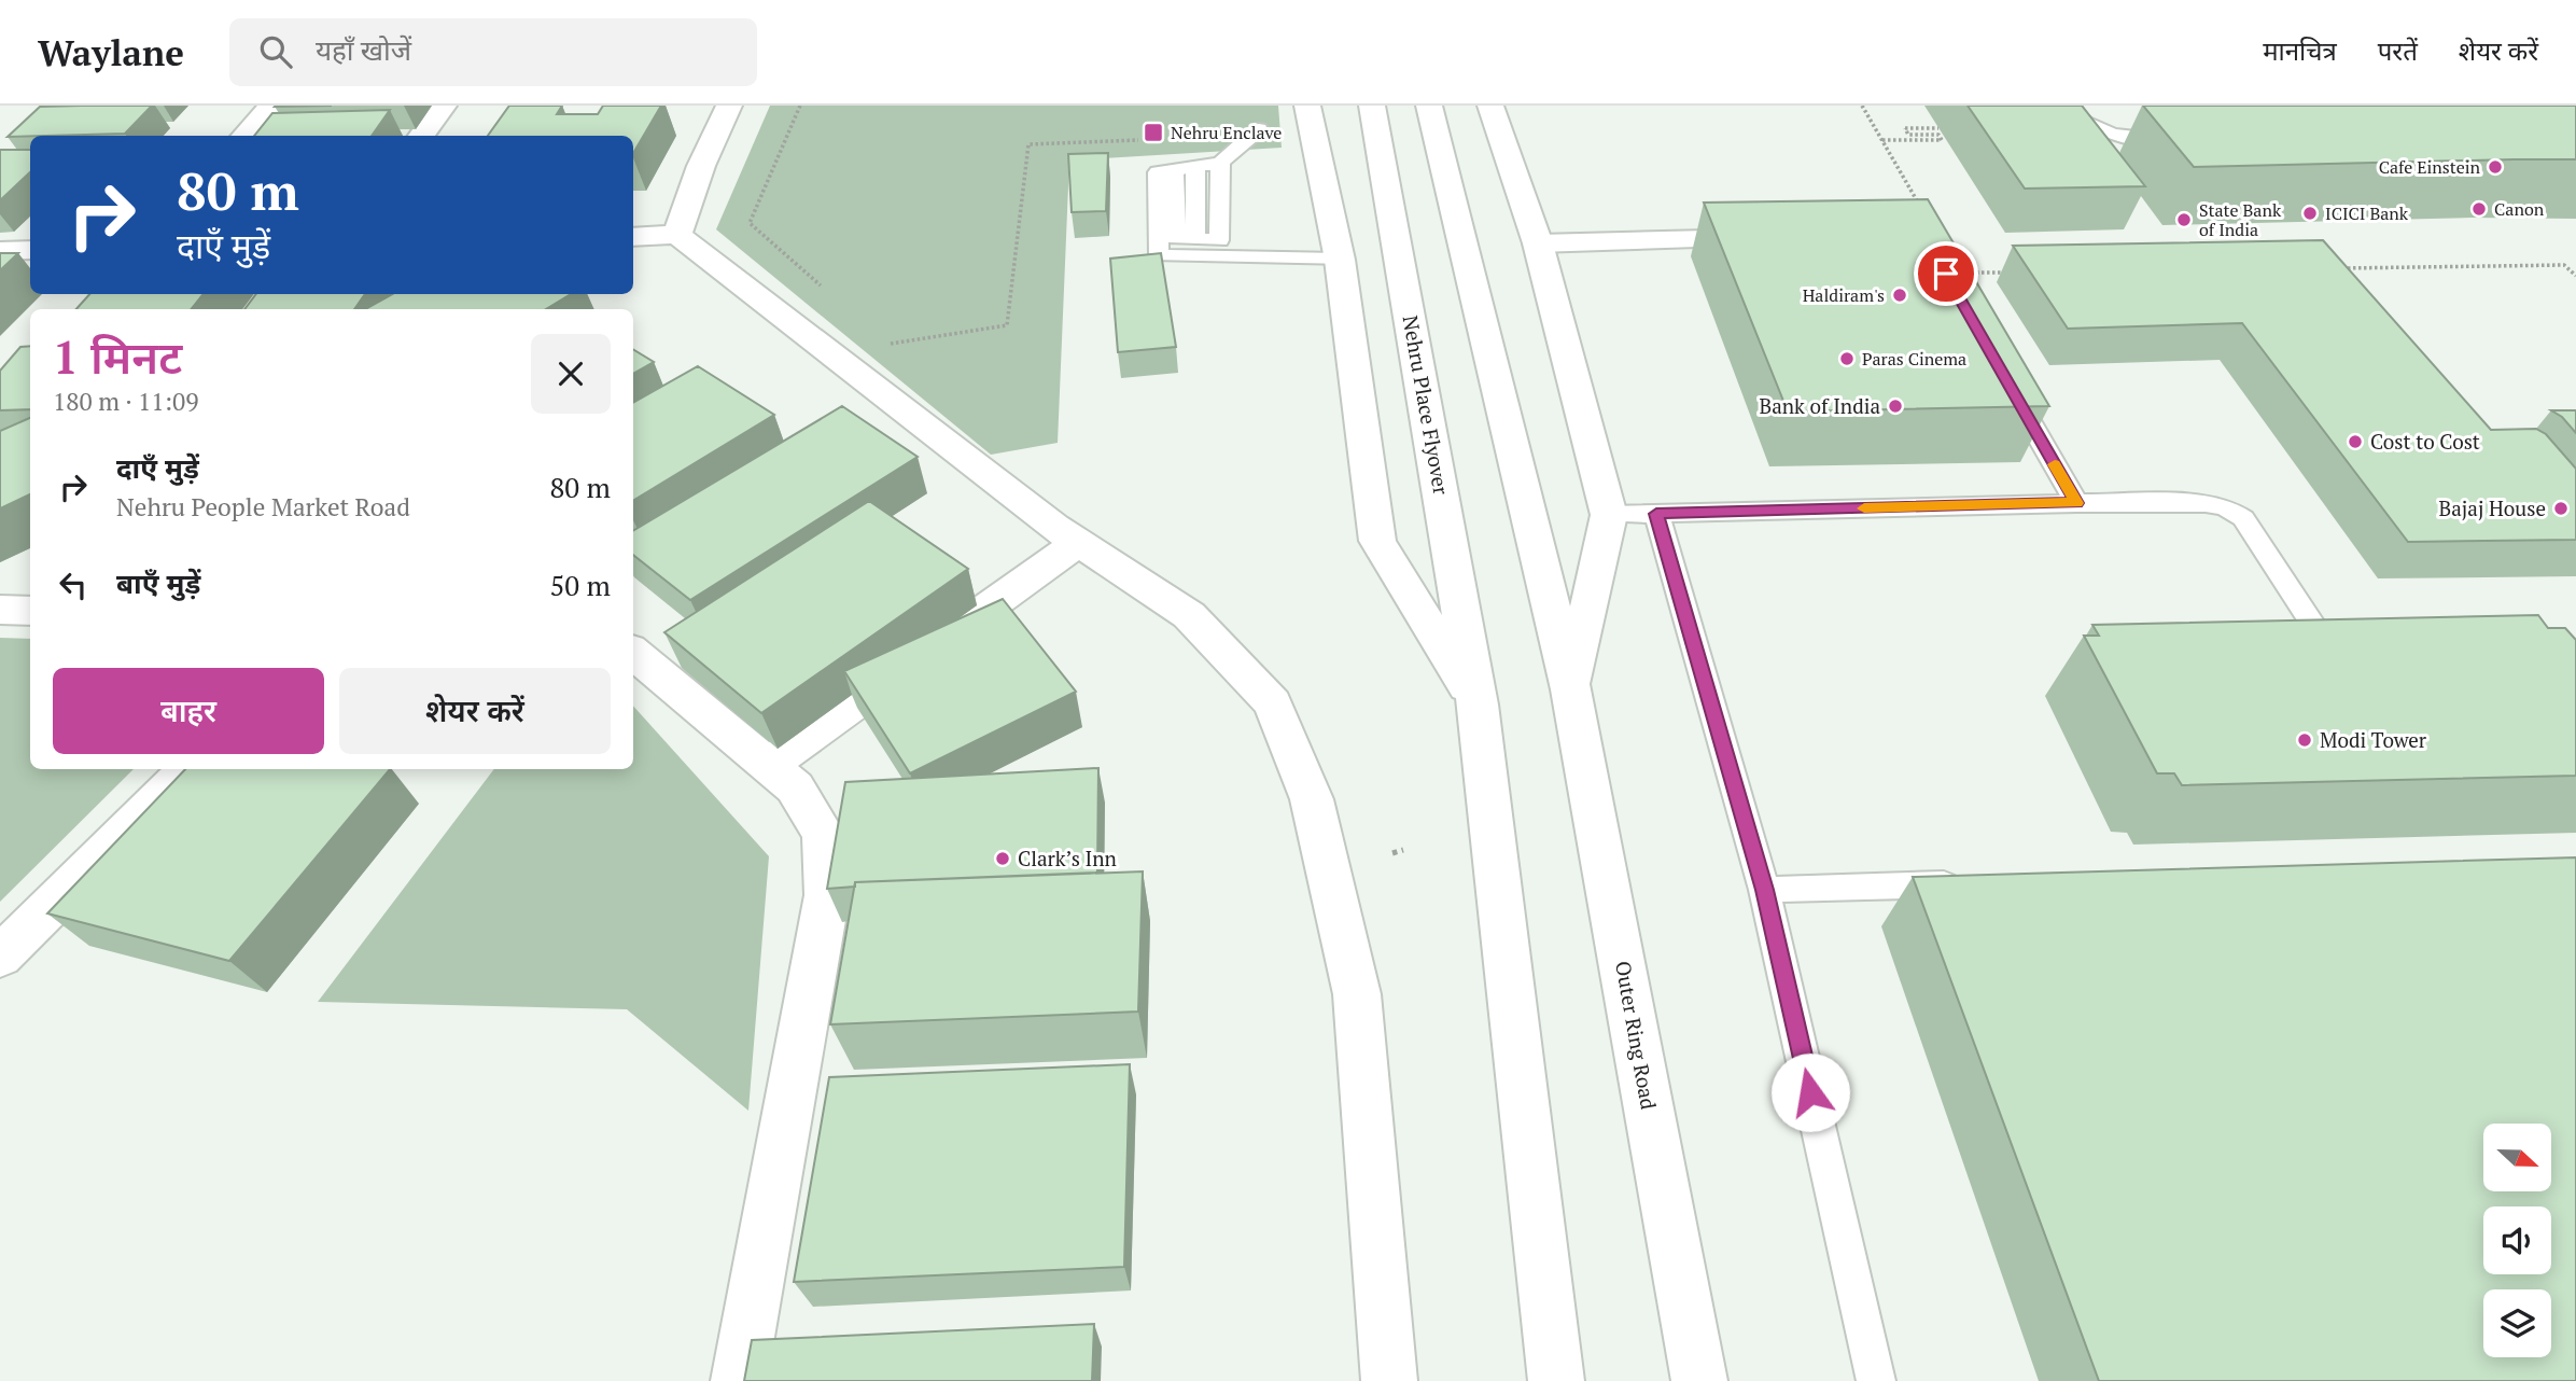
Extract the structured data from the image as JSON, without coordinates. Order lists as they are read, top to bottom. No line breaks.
{"streets":{"main road":["Nehru Place Flyover","Outer Ring Road"]},"places":{"transit":["Nehru Enclave"],"other":["Cafe Einstein","Canon","ICICI Bank","State Bank of India","Haldiram's","Paras Cinema","Bank of India","Cost to Cost","Bajaj House","Modi Tower","Clark’s Inn"]},"north":"right","page":{"header":"Waylane","search":"यहाँ खोजें","nav":["मानचित्र","परतें","शेयर करें"],"turn":["80 m","दाएँ मुड़ें"],"heading":["1 मिनट","180 m · 11:09"],"list":[{"name":"दाएँ मुड़ें","note":"Nehru People Market Road","value":"80 m"},{"name":"बाएँ मुड़ें","value":"50 m"}],"buttons":["बाहर","शेयर करें"]}}
